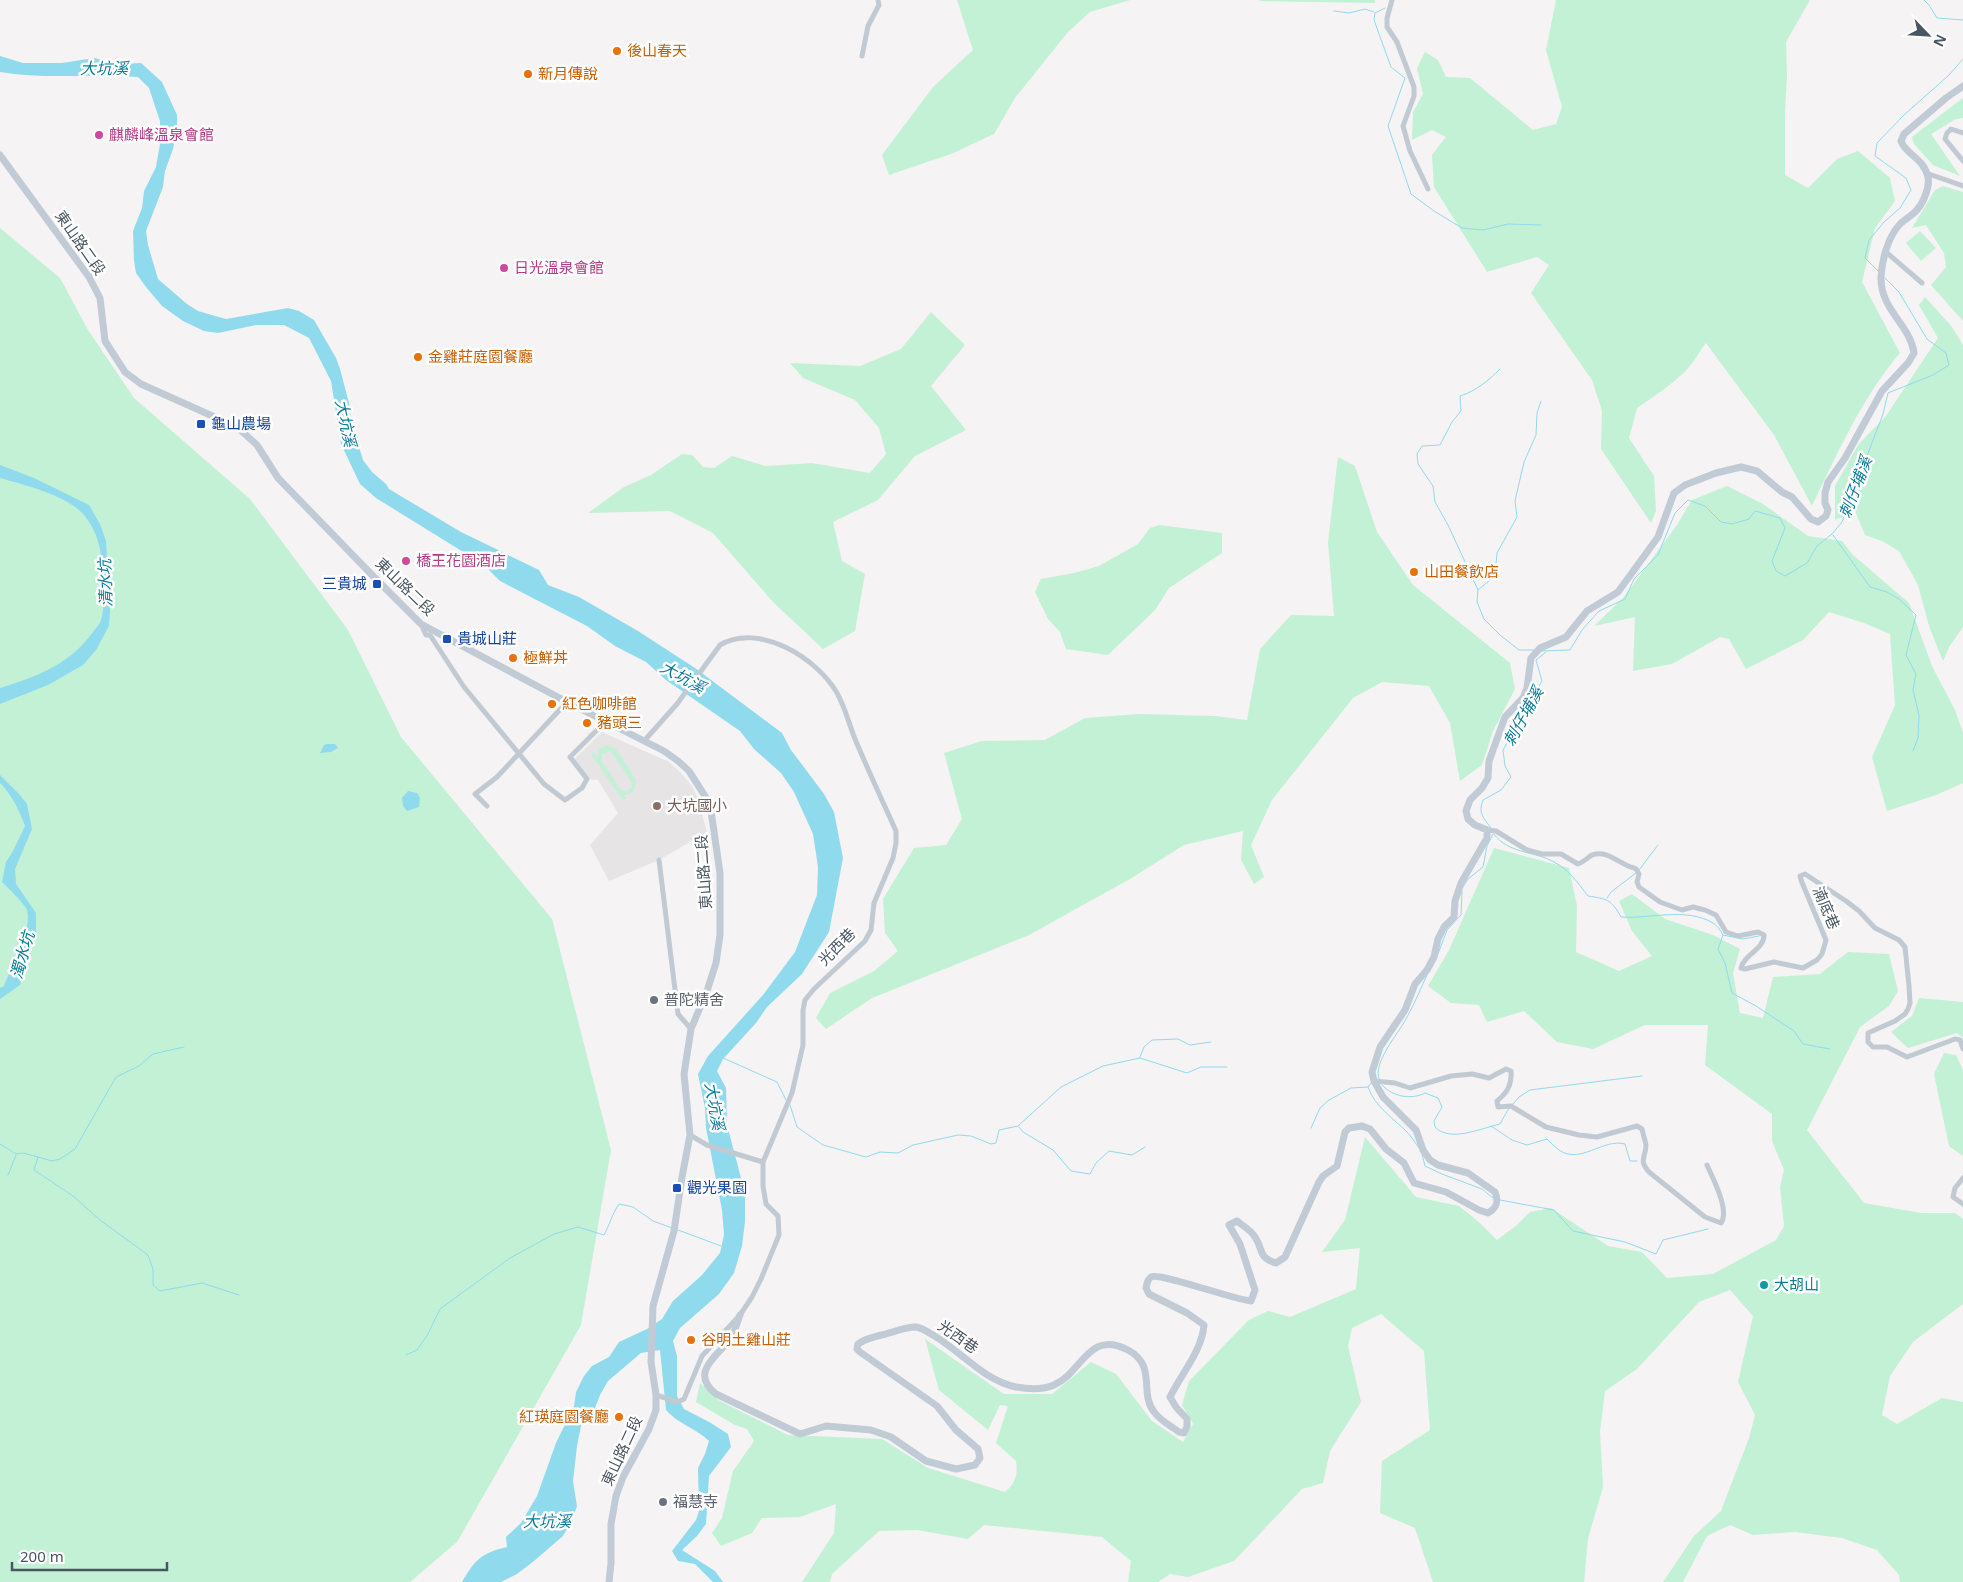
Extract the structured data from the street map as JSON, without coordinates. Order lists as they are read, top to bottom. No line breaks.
{"streets":{"street":["東山路二段","湳底巷","光西巷"]},"crossings":[["東山路二段","光西巷"]],"water":["大坑溪","刺仔埔溪","清水坑","濁水坑"],"places":{"other":["後山春天","新月傳說","麒麟峰溫泉會館","日光溫泉會館","金雞莊庭園餐廳","橋王花園酒店","山田餐飲店","極鮮丼","紅色咖啡館","豬頭三","大坑國小","普陀精舍","大胡山","谷明土雞山莊","紅瑛庭園餐廳","福慧寺"],"transit":["龜山農場","三貴城","貴城山莊","觀光果園"]},"scale_bar":"200 m","north":"bottom right"}
